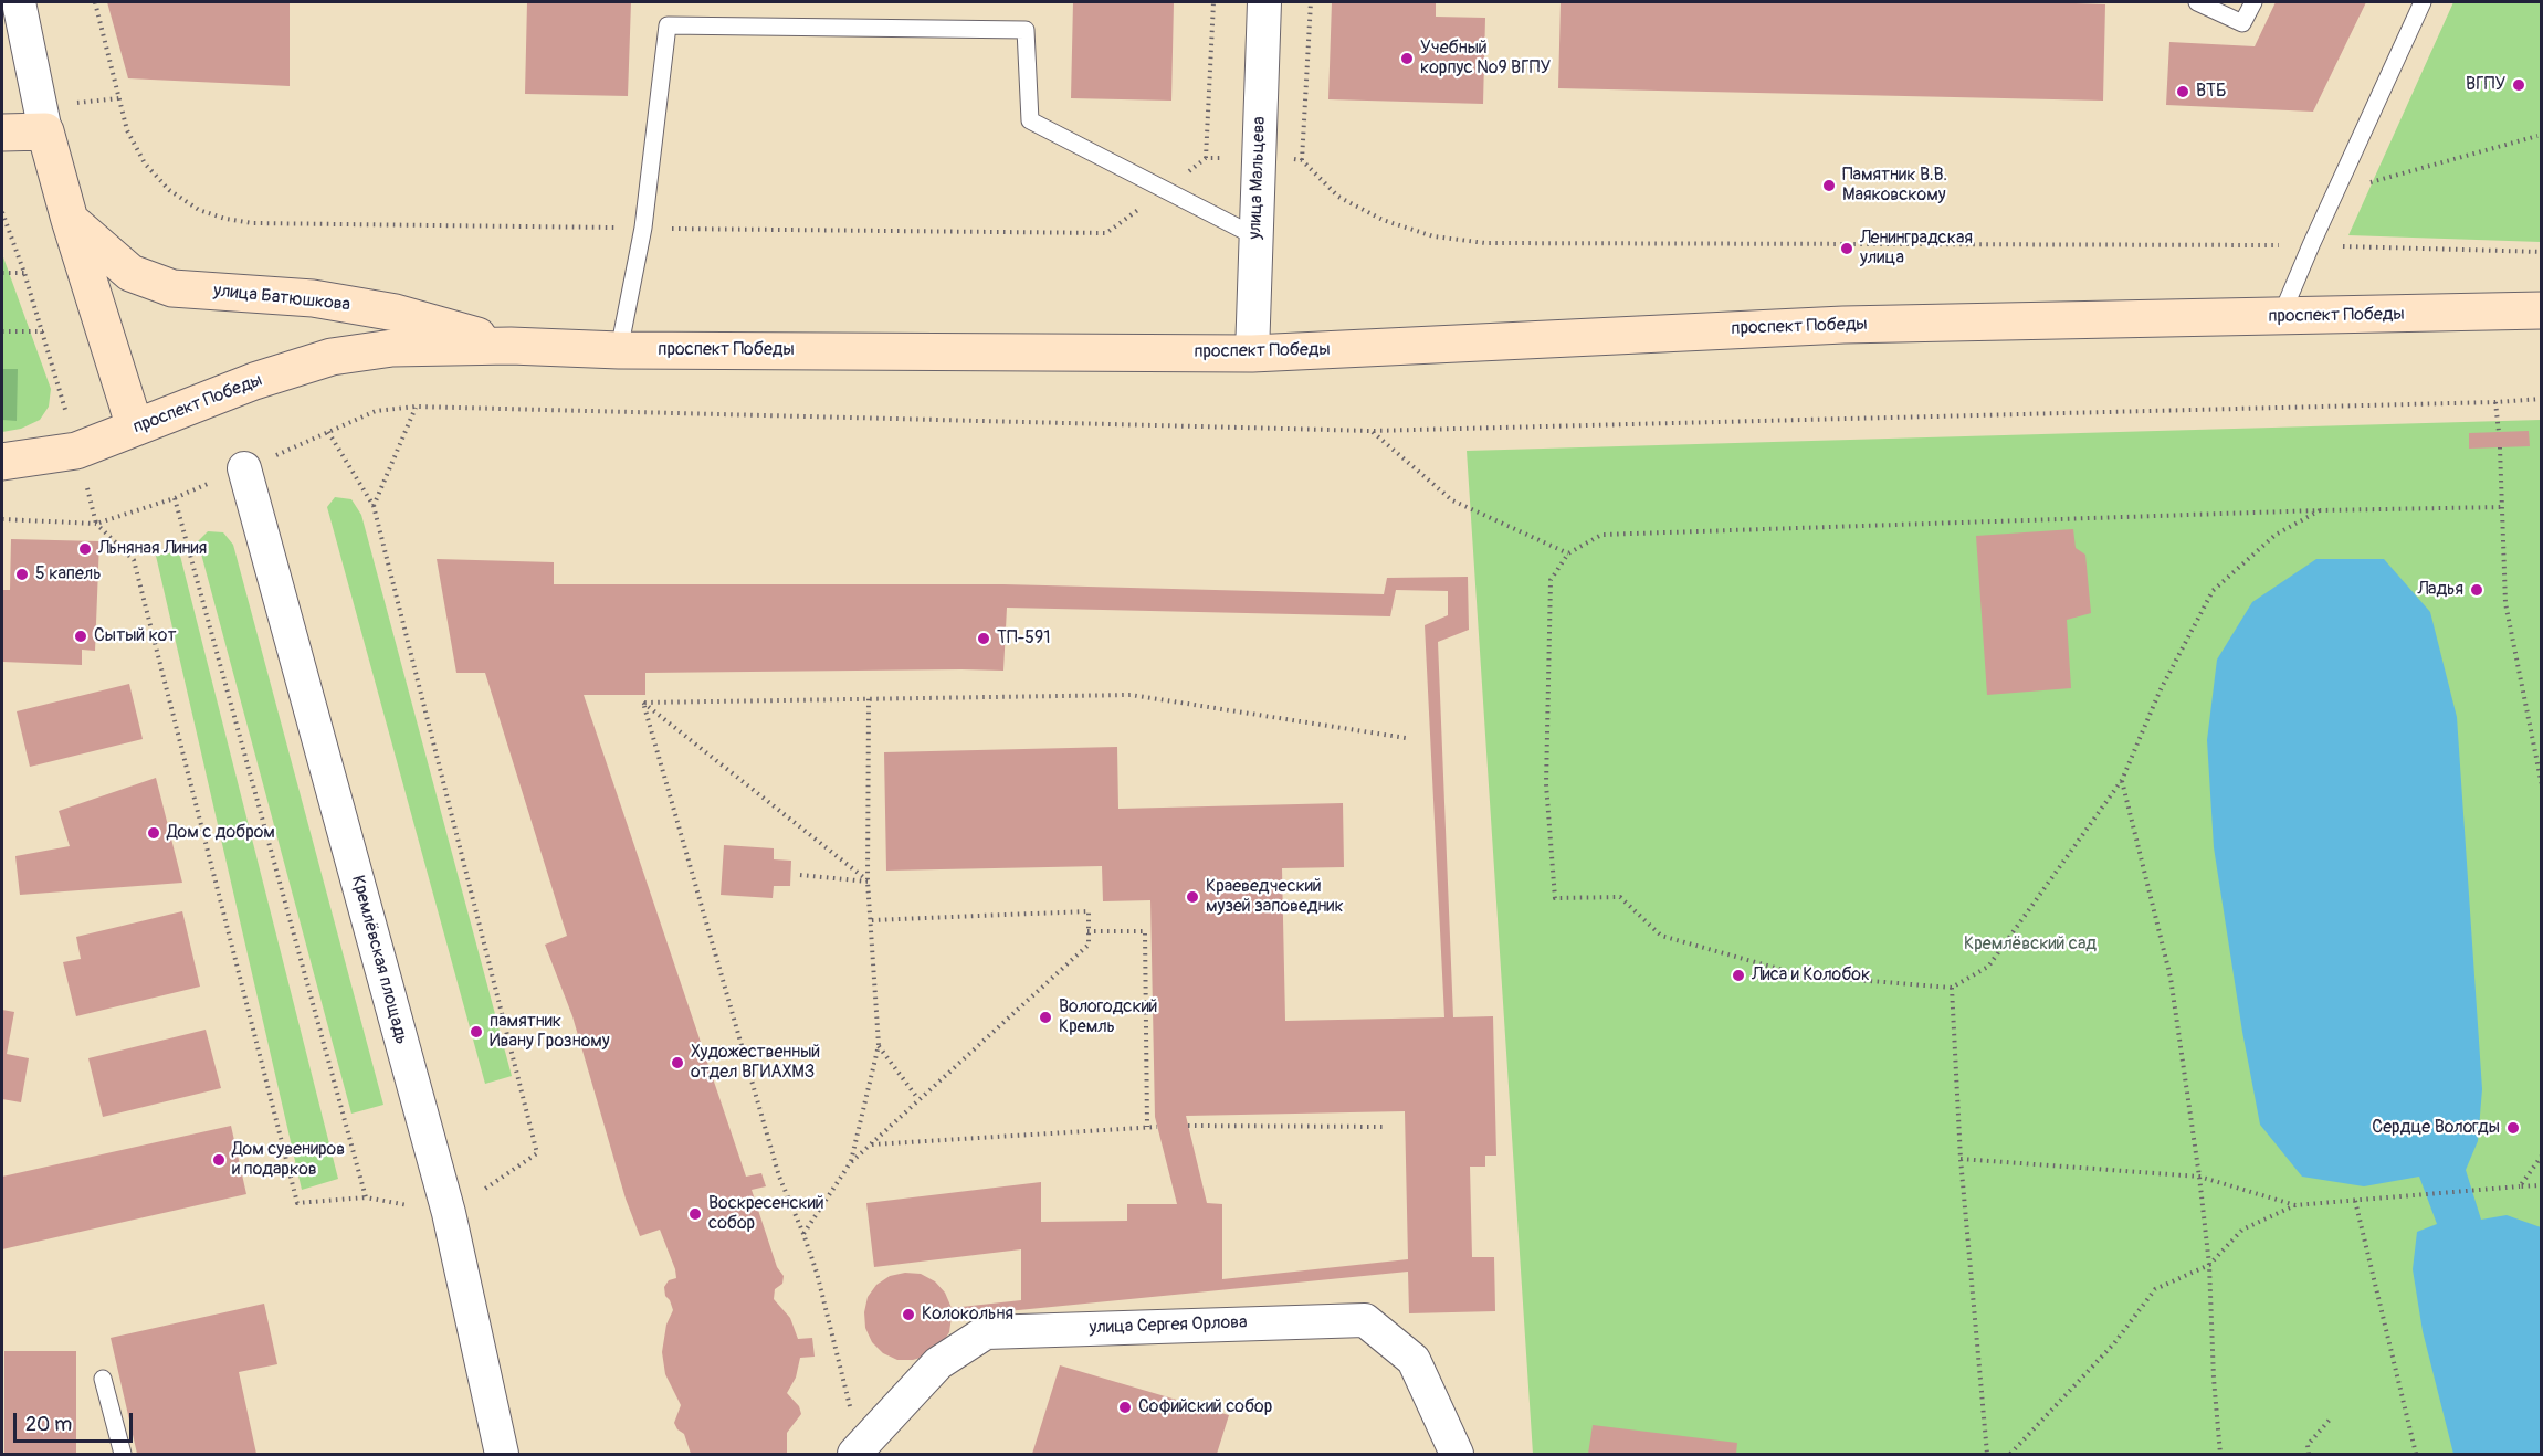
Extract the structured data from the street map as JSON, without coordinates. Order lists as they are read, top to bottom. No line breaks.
{"streets":{"main road":["улица Батюшкова","проспект Победы"],"street":["улица Мальцева","Кремлёвская площадь","улица Сергея Орлова"]},"crossings":[["улица Мальцева","проспект Победы"],["улица Батюшкова","проспект Победы"]],"parks":["Кремлёвский сад"],"places":["Учебный корпус №9 ВГПУ","ВГПУ","ВТБ","Памятник В.В. Маяковскому","Ленинградская улица","Льняная Линия","5 капель","Ладья","Сытый кот","ТП-591","Дом с добром","Краеведческий музей заповедник","Лиса и Колобок","Вологодский Кремль","памятник Ивану Грозному","Художественный отдел ВГИАХМЗ","Сердце Вологды","Дом сувениров и подарков","Воскресенский собор","Колокольня","Софийский собор"],"scale_bar":"20 m"}
